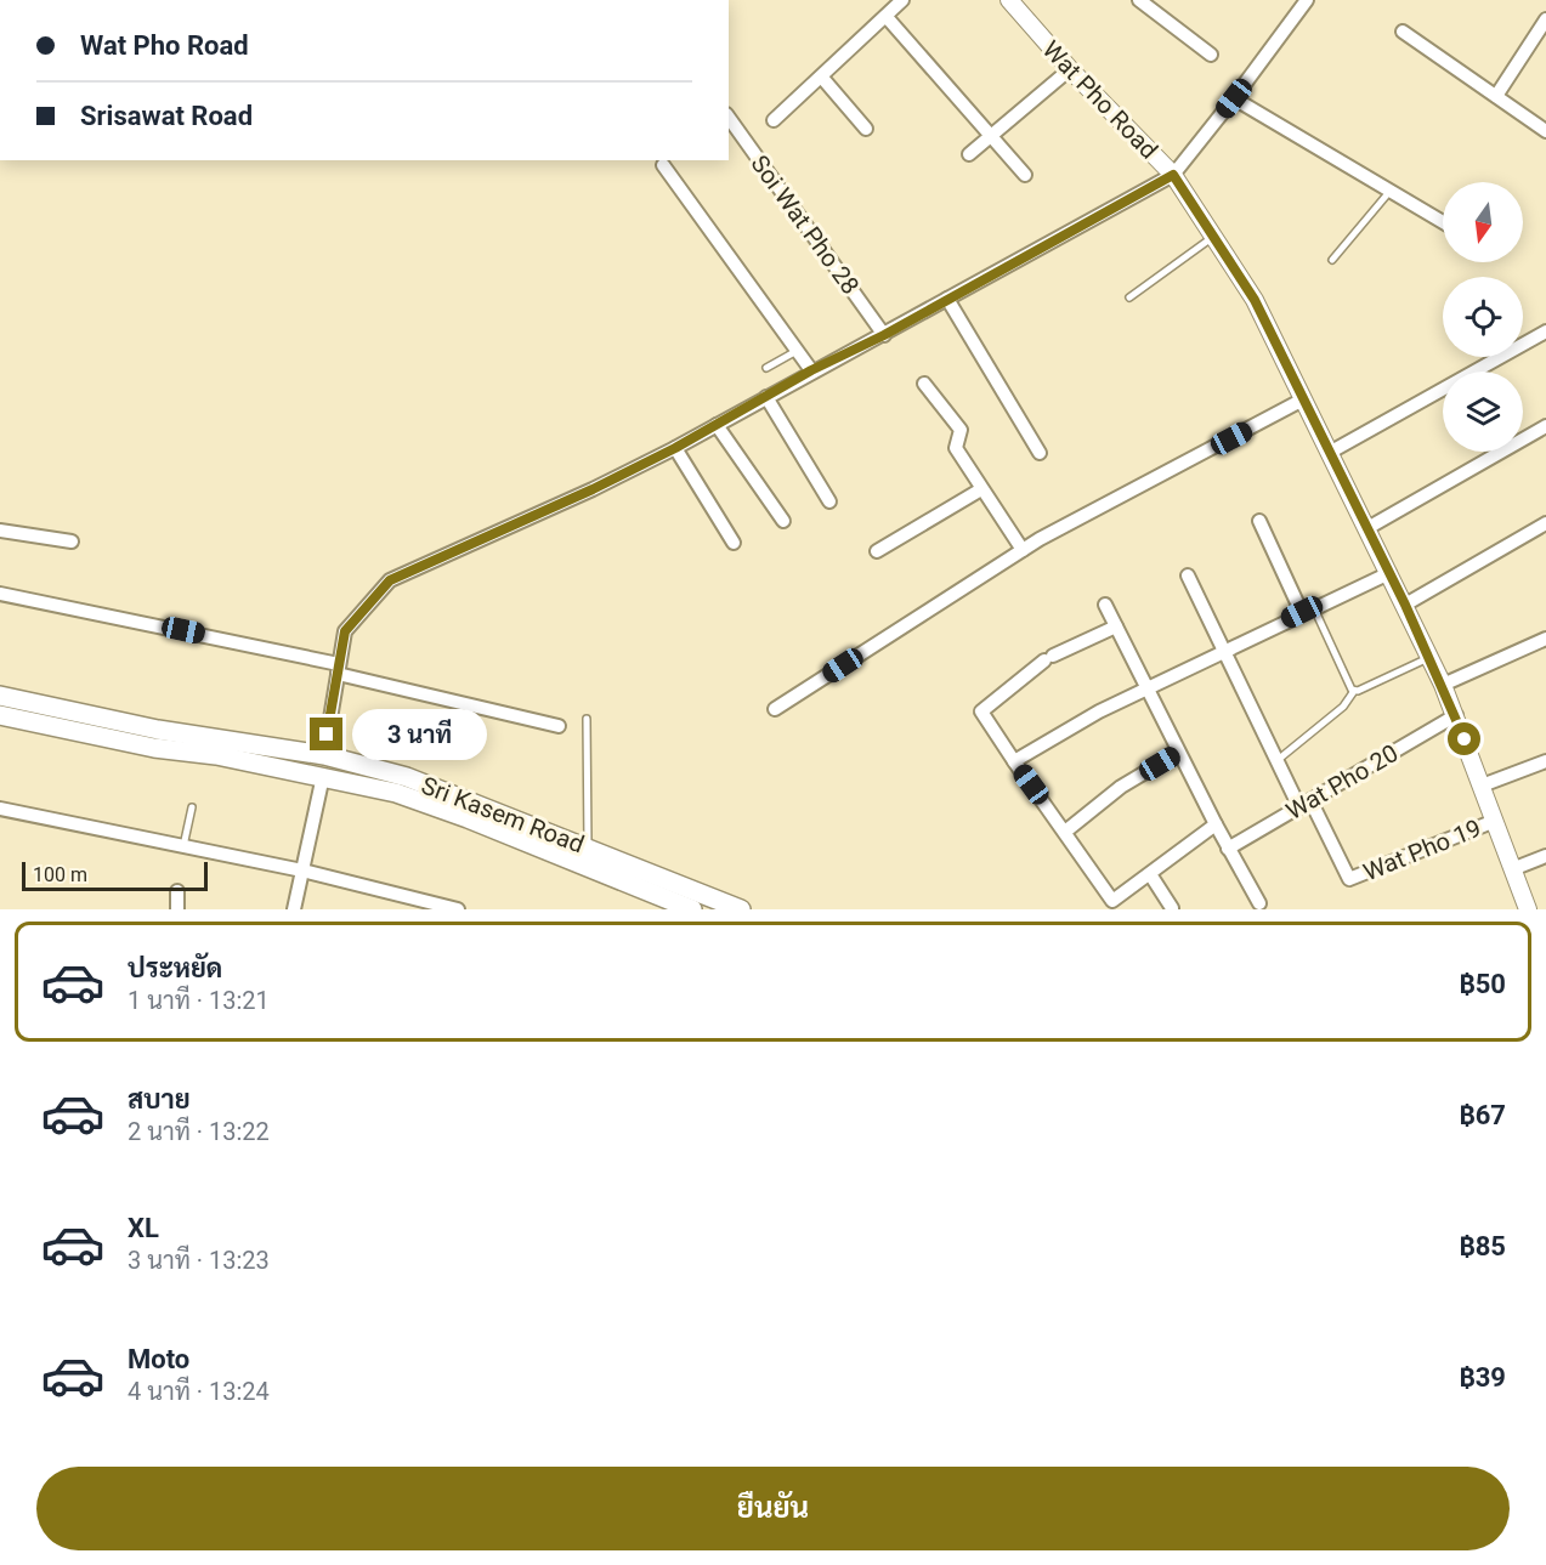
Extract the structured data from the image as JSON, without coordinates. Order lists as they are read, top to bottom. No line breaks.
{"streets":{"main road":["Sri Kasem Road"],"street":["Wat Pho Road","Soi Wat Pho 28","Wat Pho 20","Wat Pho 19"]},"crossings":[["Wat Pho Road","Wat Pho 20"],["Wat Pho Road","Wat Pho 19"],["Wat Pho 20","Wat Pho 19"]],"scale_bar":"100 m","north":"bottom","page":{"banner":["Wat Pho Road","Srisawat Road"],"bubble":"3 นาที","scale":"100 m","list":[{"name":"ประหยัด","note":"1 นาที · 13:21","value":"฿50"},{"name":"สบาย","note":"2 นาที · 13:22","value":"฿67"},{"name":"XL","note":"3 นาที · 13:23","value":"฿85"},{"name":"Moto","note":"4 นาที · 13:24","value":"฿39"}],"buttons":"ยืนยัน"}}
